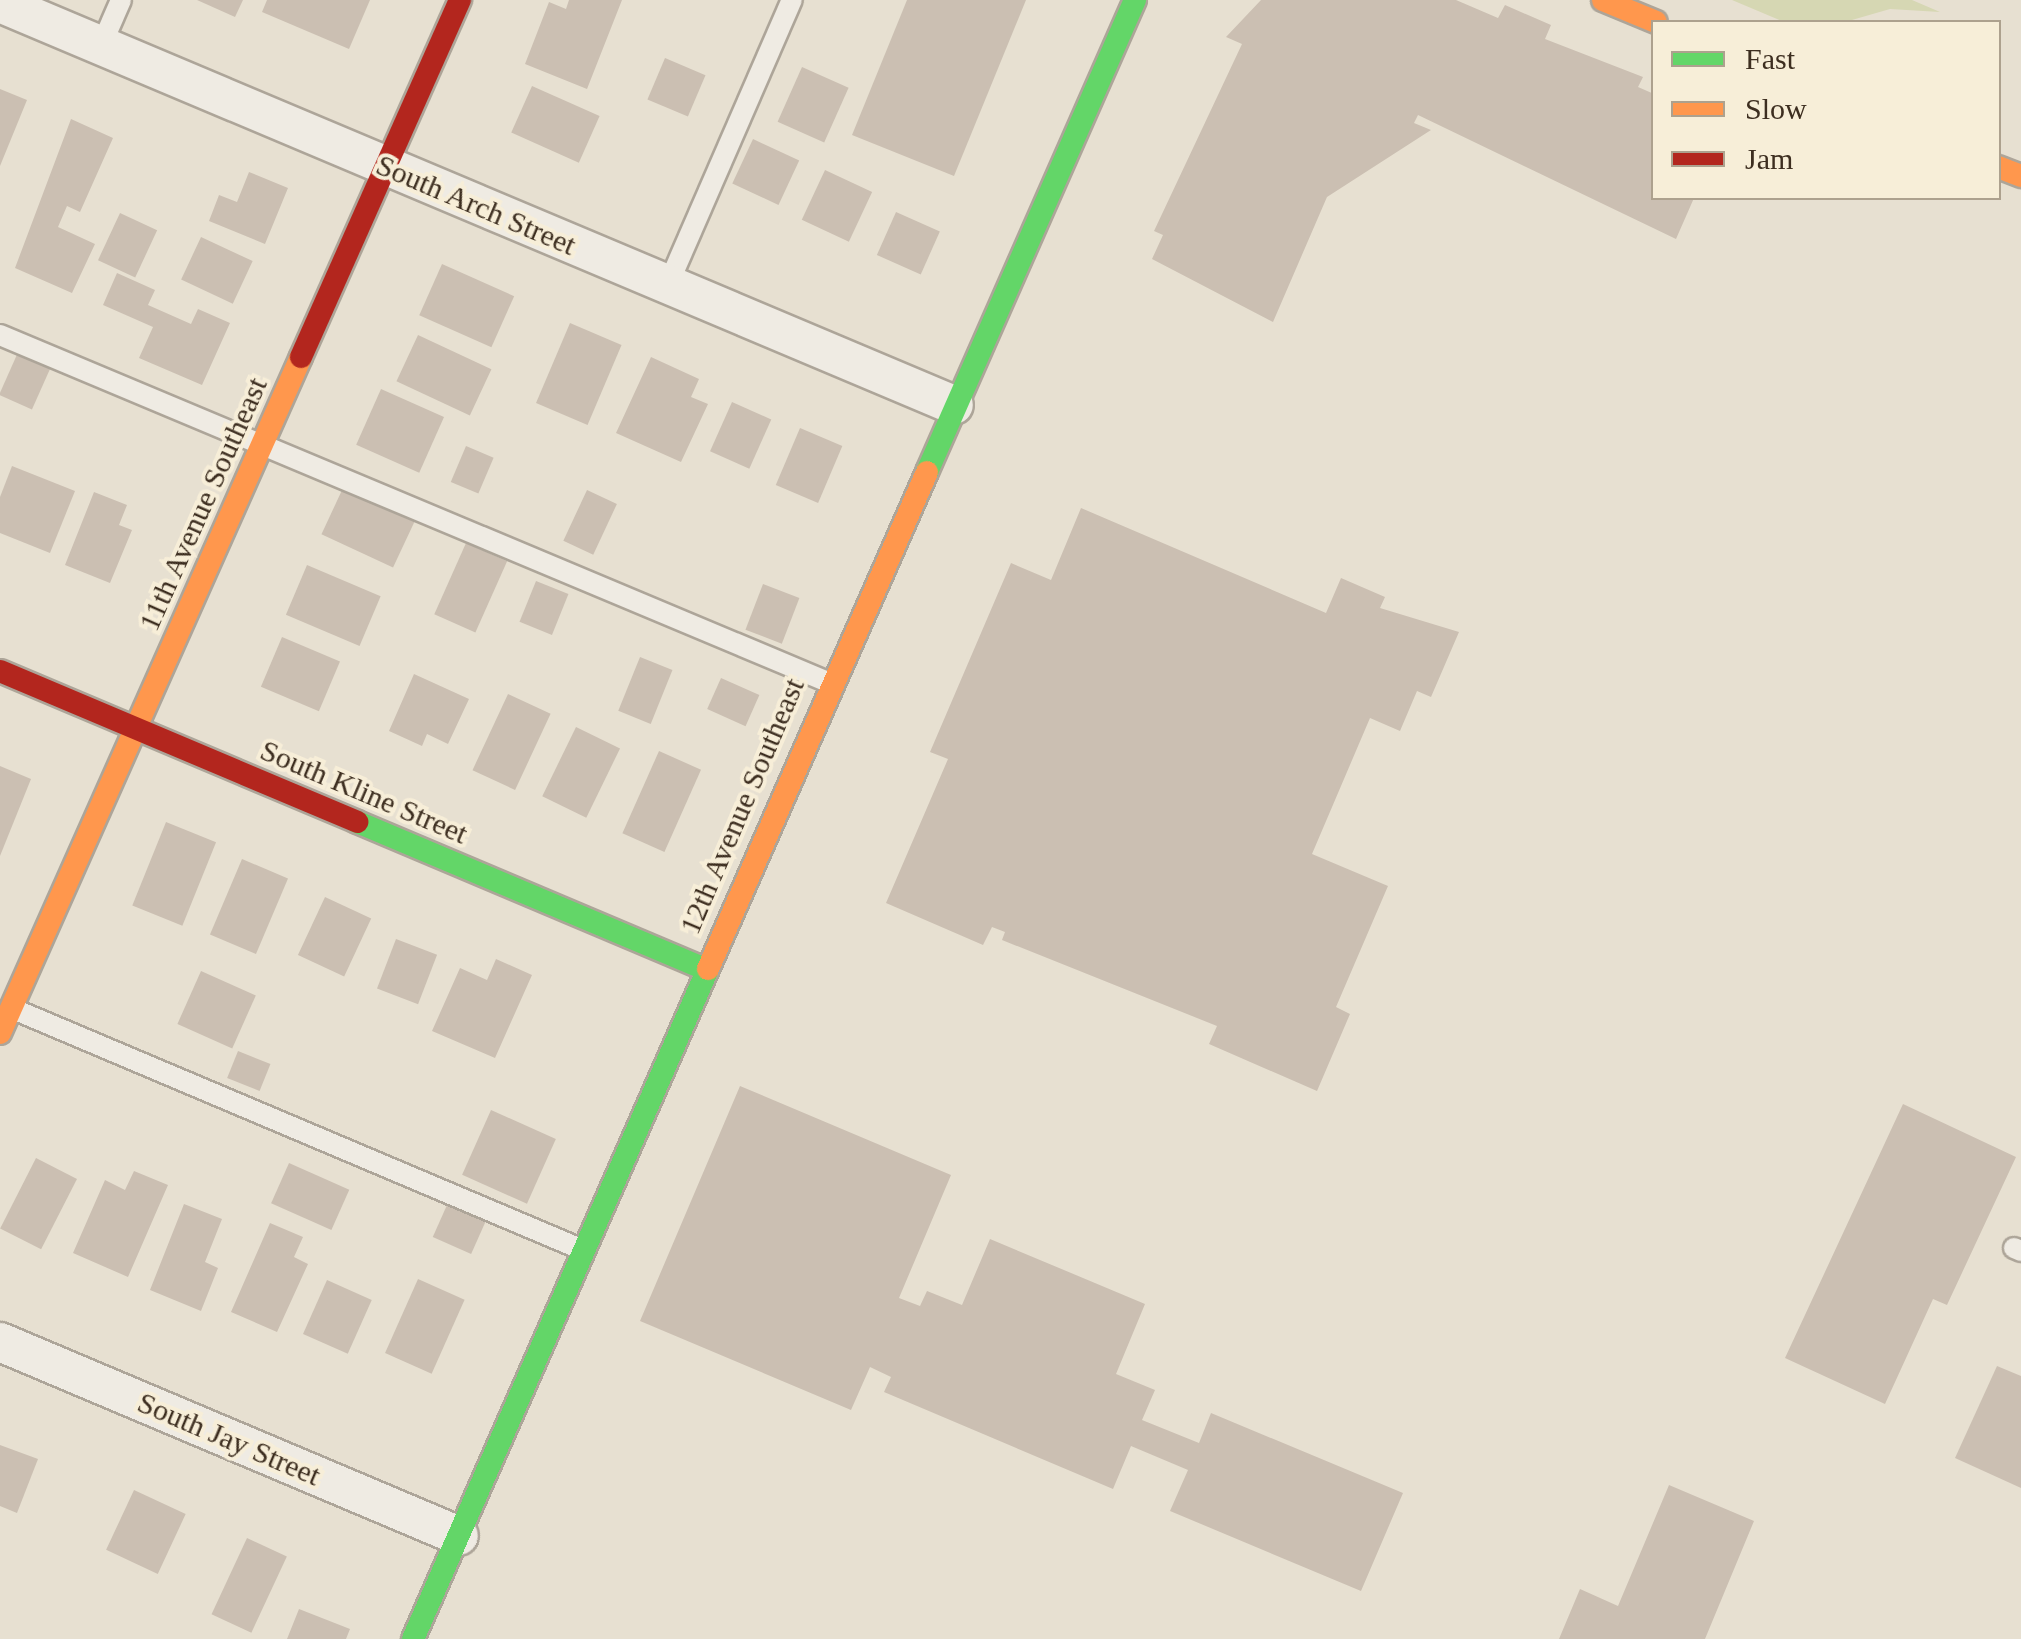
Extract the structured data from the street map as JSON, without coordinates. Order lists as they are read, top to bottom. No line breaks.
{"streets":{"street":["South Arch Street","11th Avenue Southeast","South Kline Street","12th Avenue Southeast","South Jay Street"]},"crossings":[["South Arch Street","11th Avenue Southeast"],["South Arch Street","12th Avenue Southeast"],["11th Avenue Southeast","South Kline Street"],["South Kline Street","12th Avenue Southeast"],["12th Avenue Southeast","South Jay Street"]],"legend":["Fast","Slow","Jam"]}
